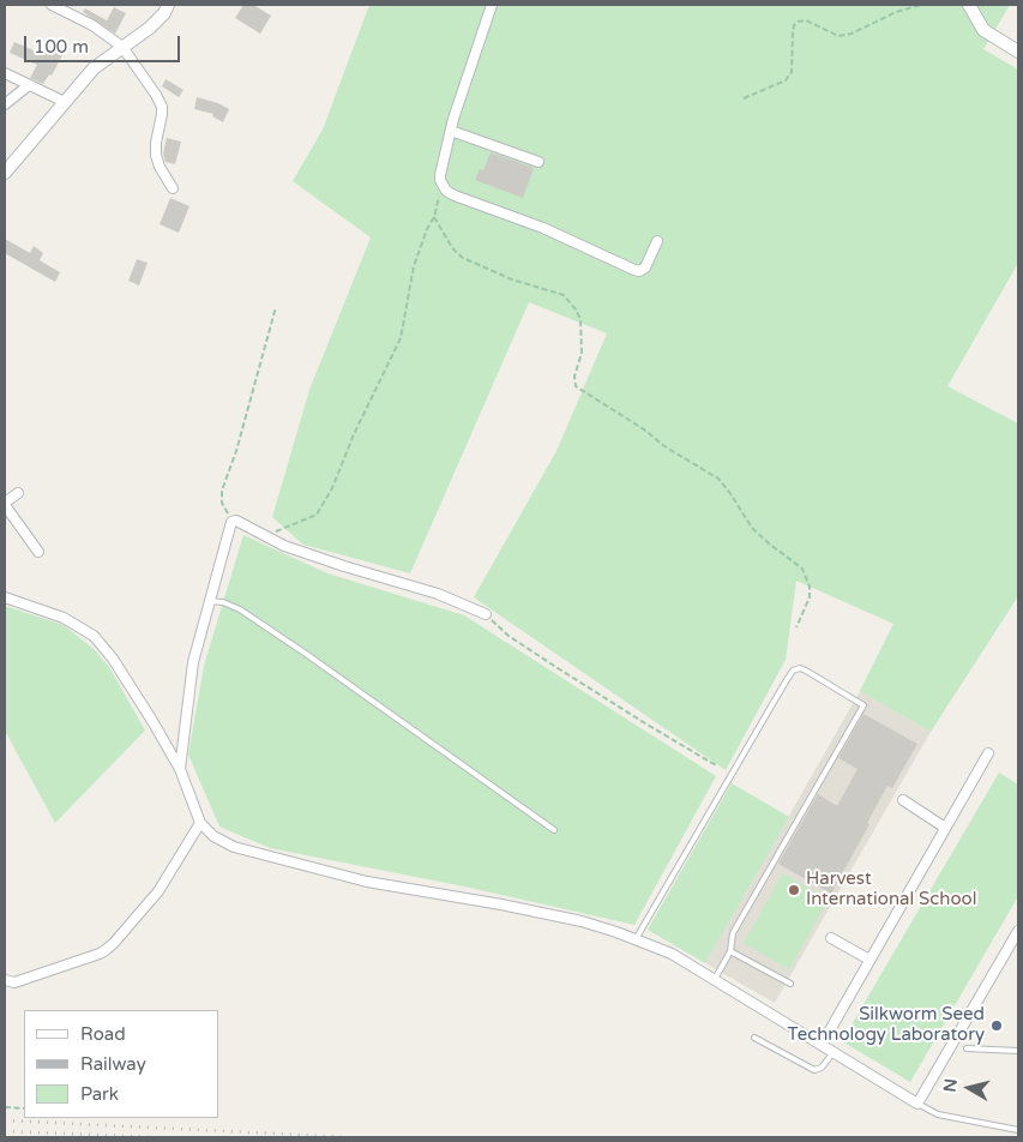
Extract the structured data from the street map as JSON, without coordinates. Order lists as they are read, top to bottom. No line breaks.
{"places":["Harvest International School","Silkworm Seed Technology Laboratory"],"legend":["Road","Railway","Park"],"scale_bar":"100 m","north":"left"}
